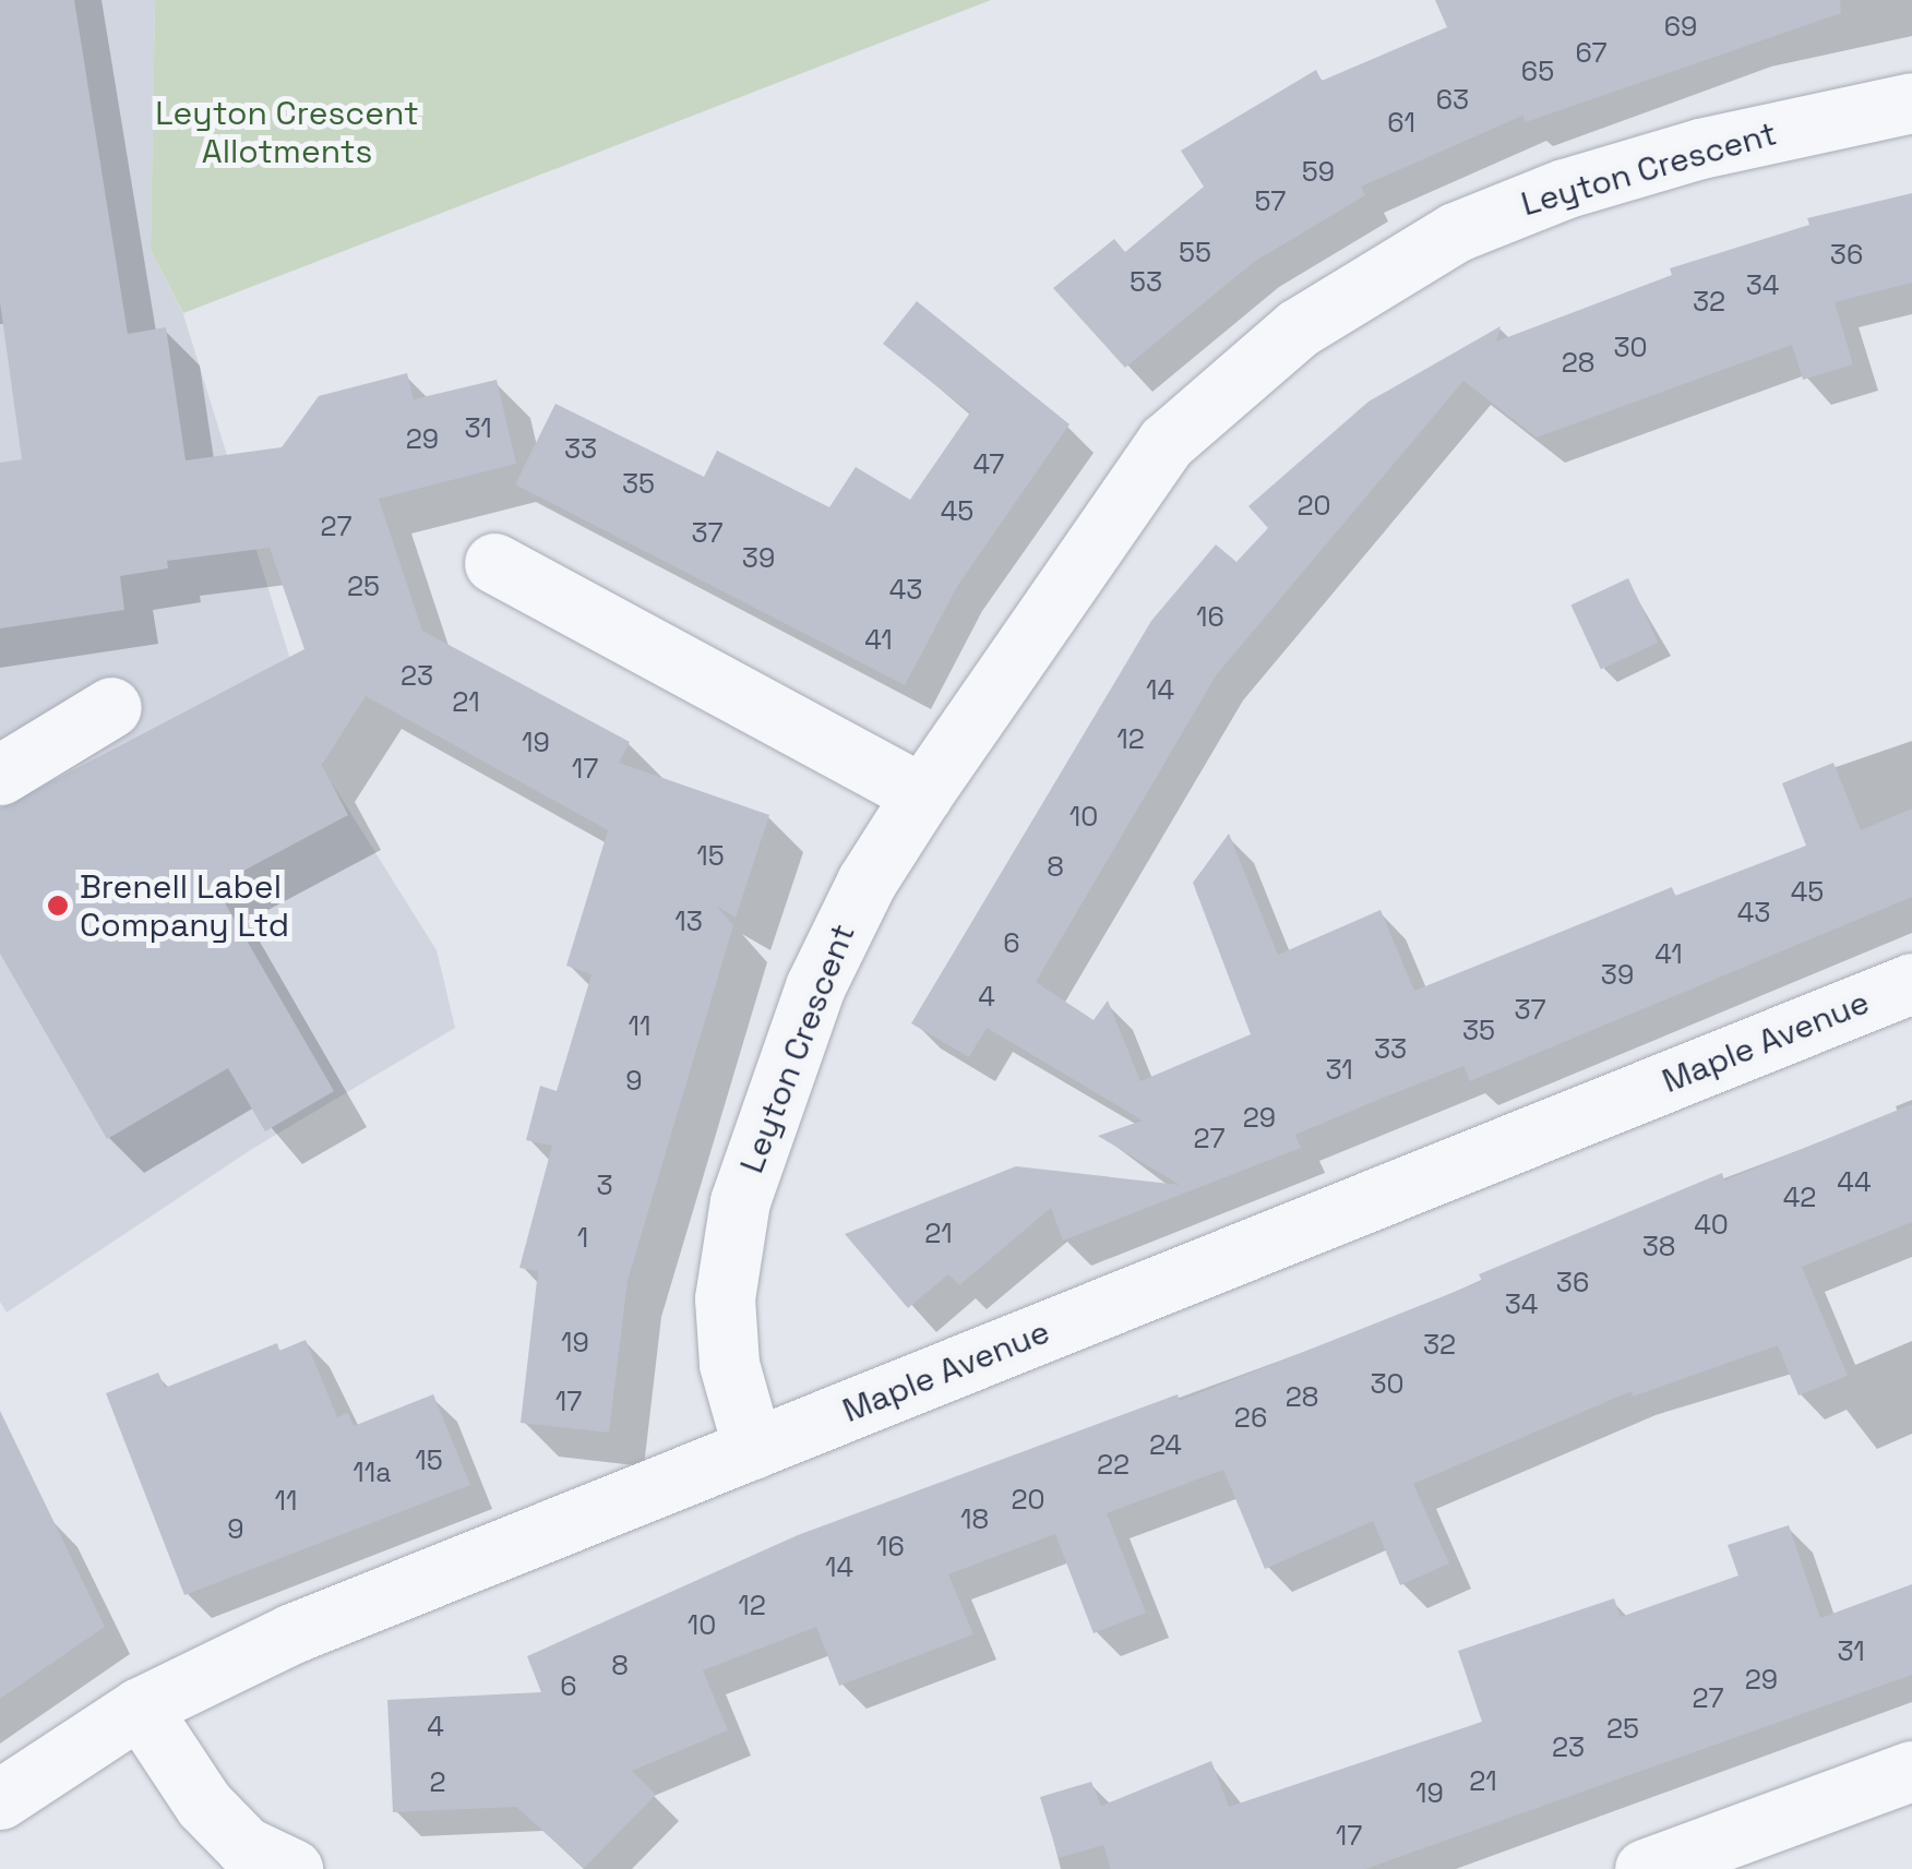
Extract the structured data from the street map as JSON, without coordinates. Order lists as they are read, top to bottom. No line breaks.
{"streets":{"street":["Leyton Crescent","Maple Avenue"]},"crossings":[["Leyton Crescent","Maple Avenue"]],"parks":["Leyton Crescent Allotments"],"places":["Brenell Label Company Ltd"],"house_numbers":["69","67","65","63","61","59","57","55","36","53","34","32","30","28","31","29","33","47","35","20","45","27","37","39","25","43","16","41","23","14","21","12","19","17","10","15","8","45","43","13","6","41","39","4","37","11","35","33","31","9","29","27","44","3","42","40","21","1","38","36","34","19","32","30","28","17","26","24","15","22","11a","20","11","18","9","16","14","12","10","31","8","29","6","27","4","25","23","21","2","19","17"]}
